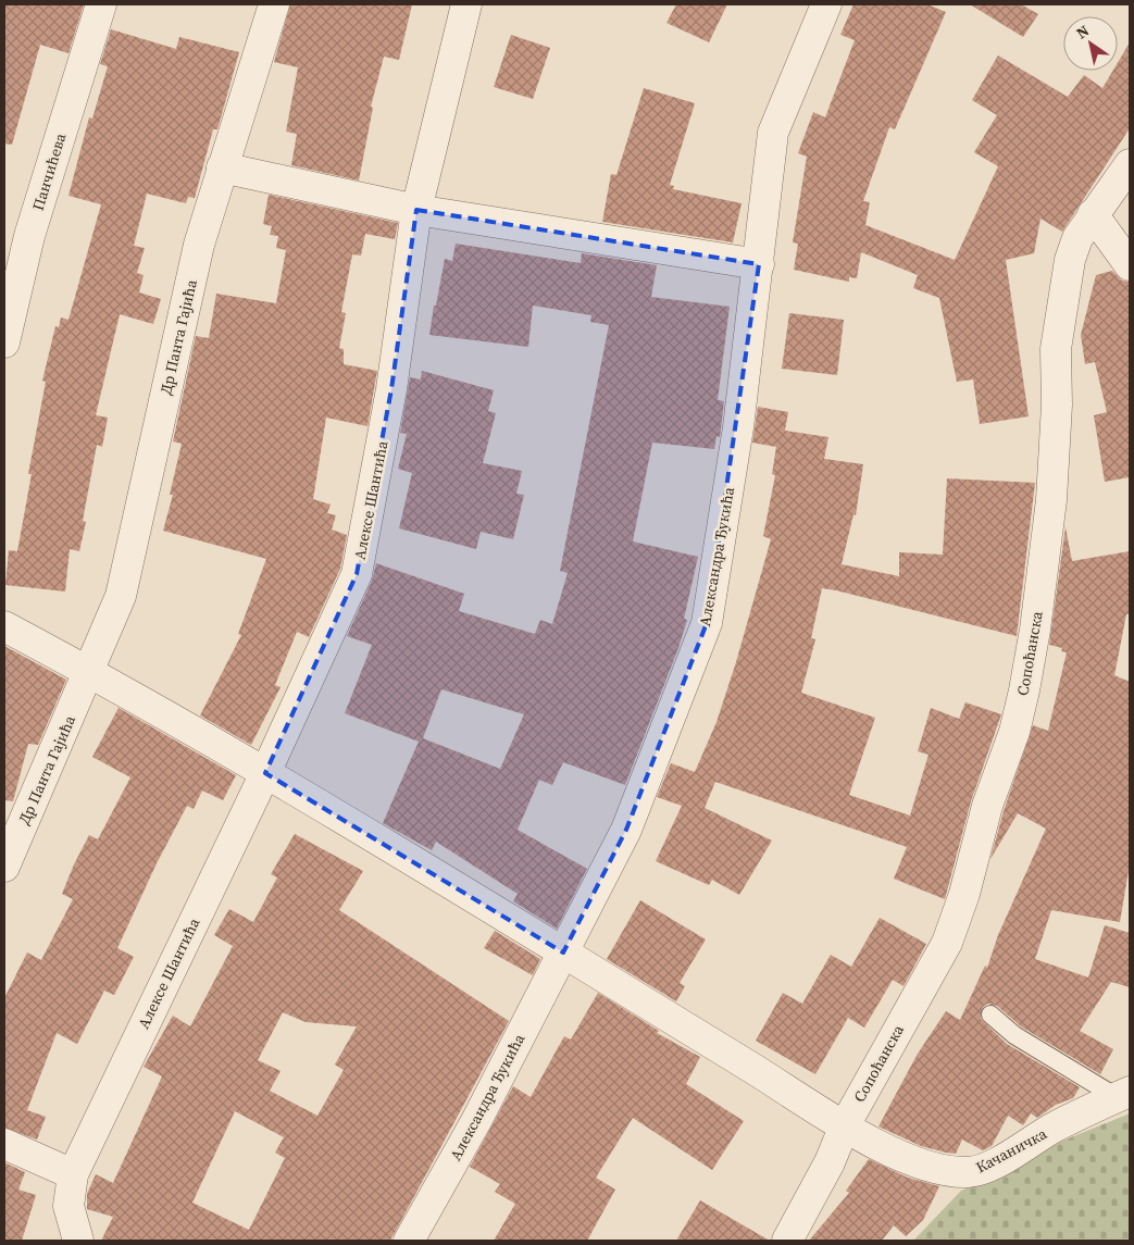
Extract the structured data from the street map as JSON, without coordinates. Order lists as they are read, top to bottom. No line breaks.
{"streets":{"street":["Панчићева","Др Панта Гајића","Алексе Шантића","Александра Ђукића","Сопоћанска","Качаничка"]},"crossings":[["Сопоћанска","Качаничка"]],"north":"top left"}
